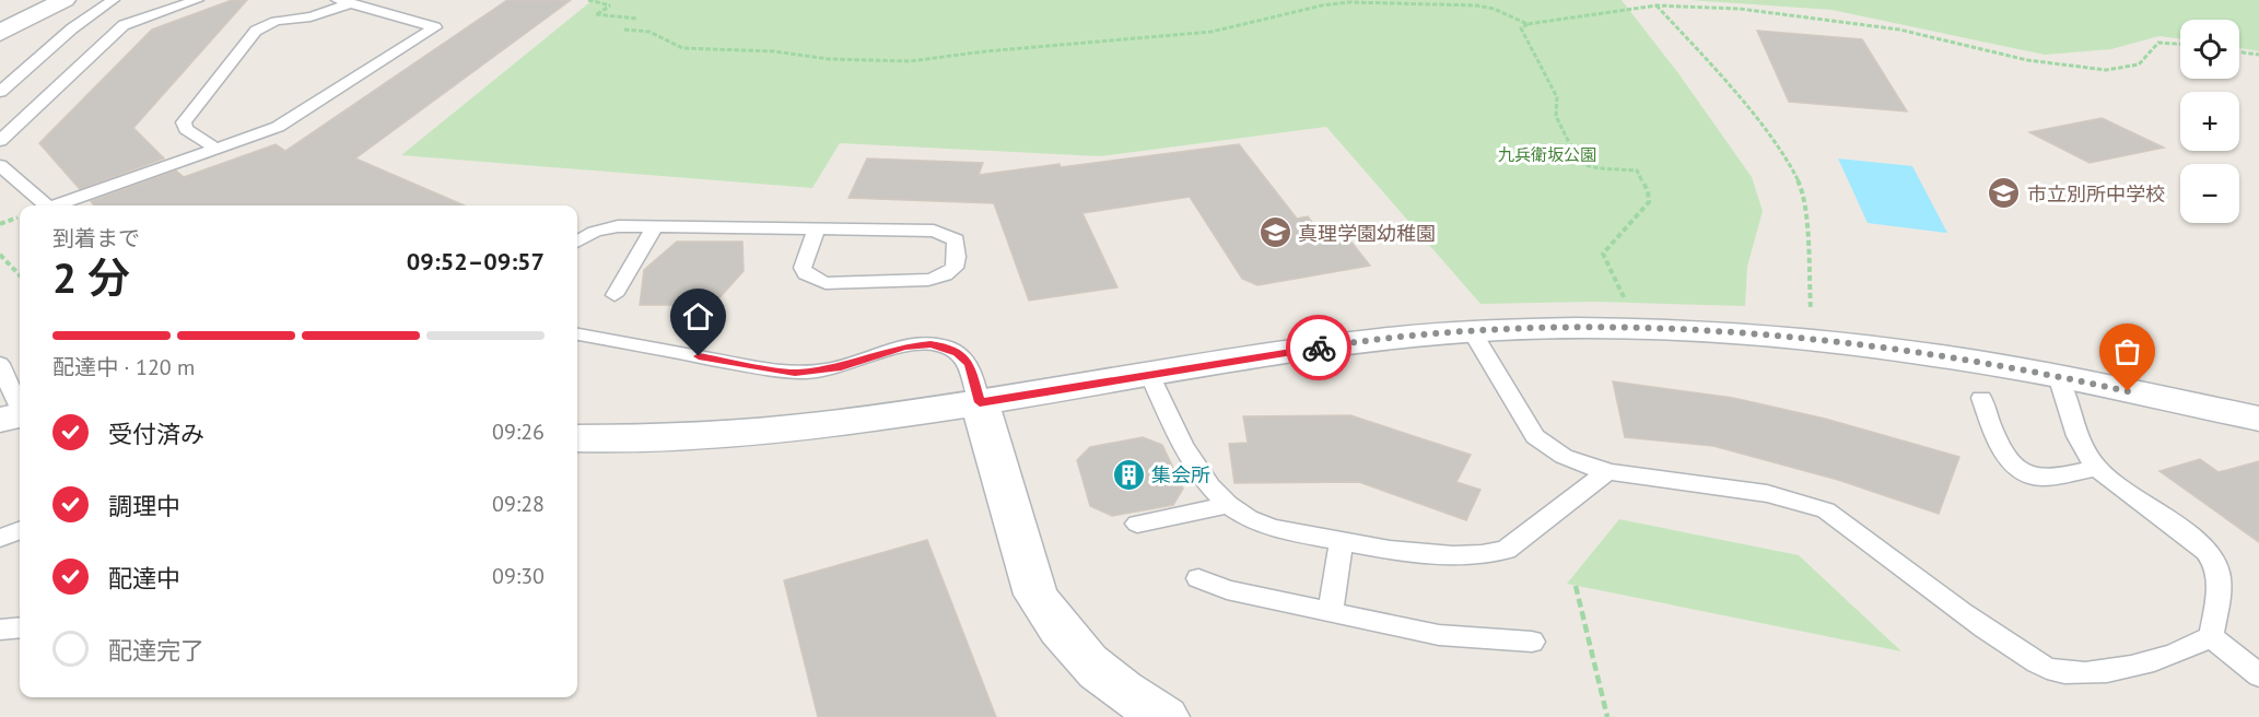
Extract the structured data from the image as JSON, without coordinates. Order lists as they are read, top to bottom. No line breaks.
{"parks":["九兵衛坂公園"],"places":{"school or university":["市立別所中学校","真理学園幼稚園"],"building":["集会所"]},"page":{"map_buttons":["+","−"],"heading":["2 分","到着まで","09:52–09:57"],"bar":"配達中 · 120 m","list":[["受付済み","09:26"],["調理中","09:28"],["配達中","09:30"],"配達完了"]}}
